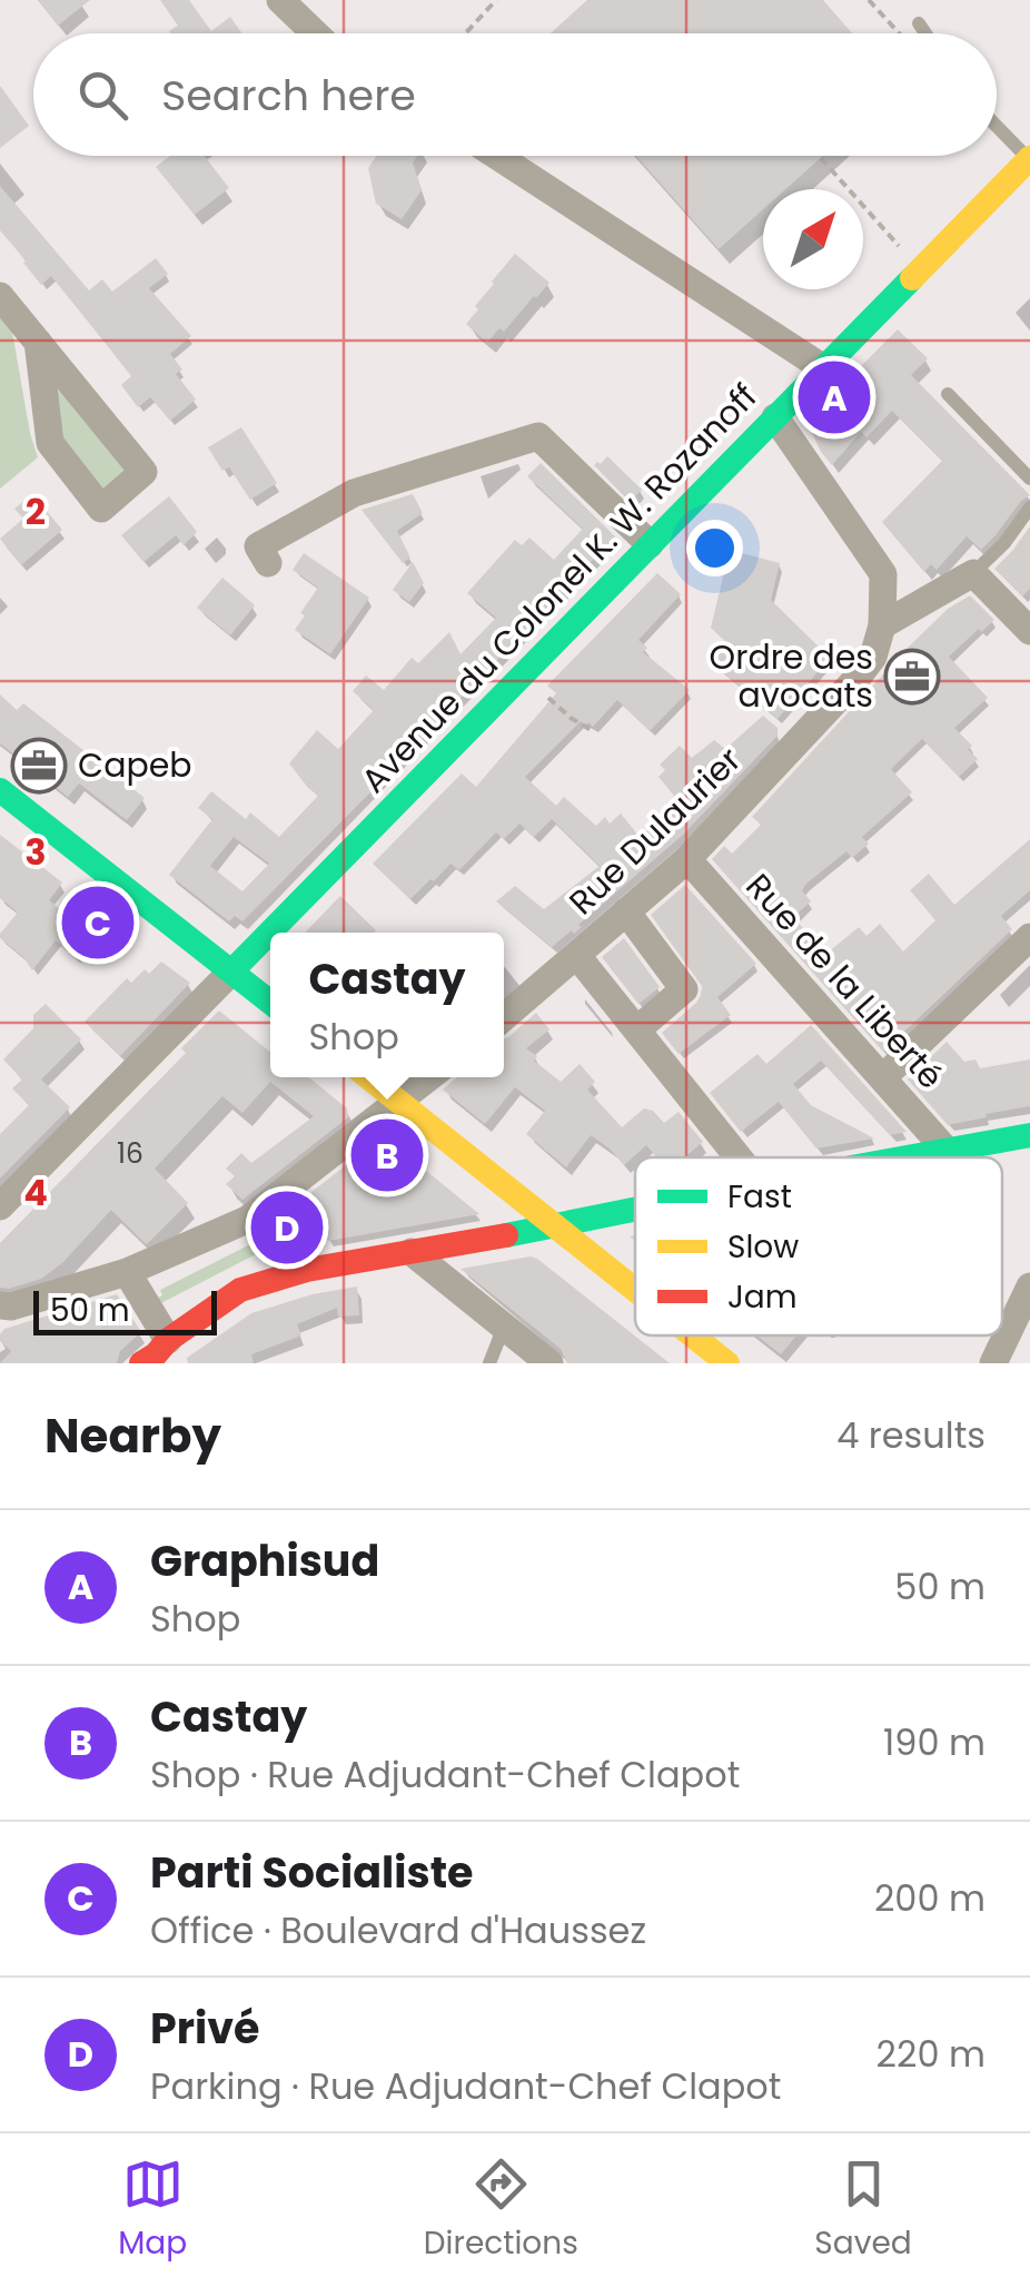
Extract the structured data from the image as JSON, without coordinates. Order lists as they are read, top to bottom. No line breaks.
{"streets":{"street":["Avenue du Colonel K. W. Rozanoff","Rue Dulaurier","Rue de la Liberté"]},"crossings":[["Rue Dulaurier","Rue de la Liberté"]],"places":{"office":["Ordre des avocats","Capeb"]},"house_numbers":["16"],"legend":["Fast","Slow","Jam"],"scale_bar":"50 m","north":"top right","page":{"search":"Search here","pins":["A","C","B","D"],"popup":["Castay","Shop"],"scale":"50 m","heading":["Nearby","4 results"],"list":[{"mark":"A","name":"Graphisud","note":"Shop","value":"50 m"},{"mark":"B","name":"Castay","note":"Shop · Rue Adjudant-Chef Clapot","value":"190 m"},{"mark":"C","name":"Parti Socialiste","note":"Office · Boulevard d'Haussez","value":"200 m"},{"mark":"D","name":"Privé","note":"Parking · Rue Adjudant-Chef Clapot","value":"220 m"}],"nav":["Map","Directions","Saved"]},"grid":{"rows":["2","3","4"]}}
